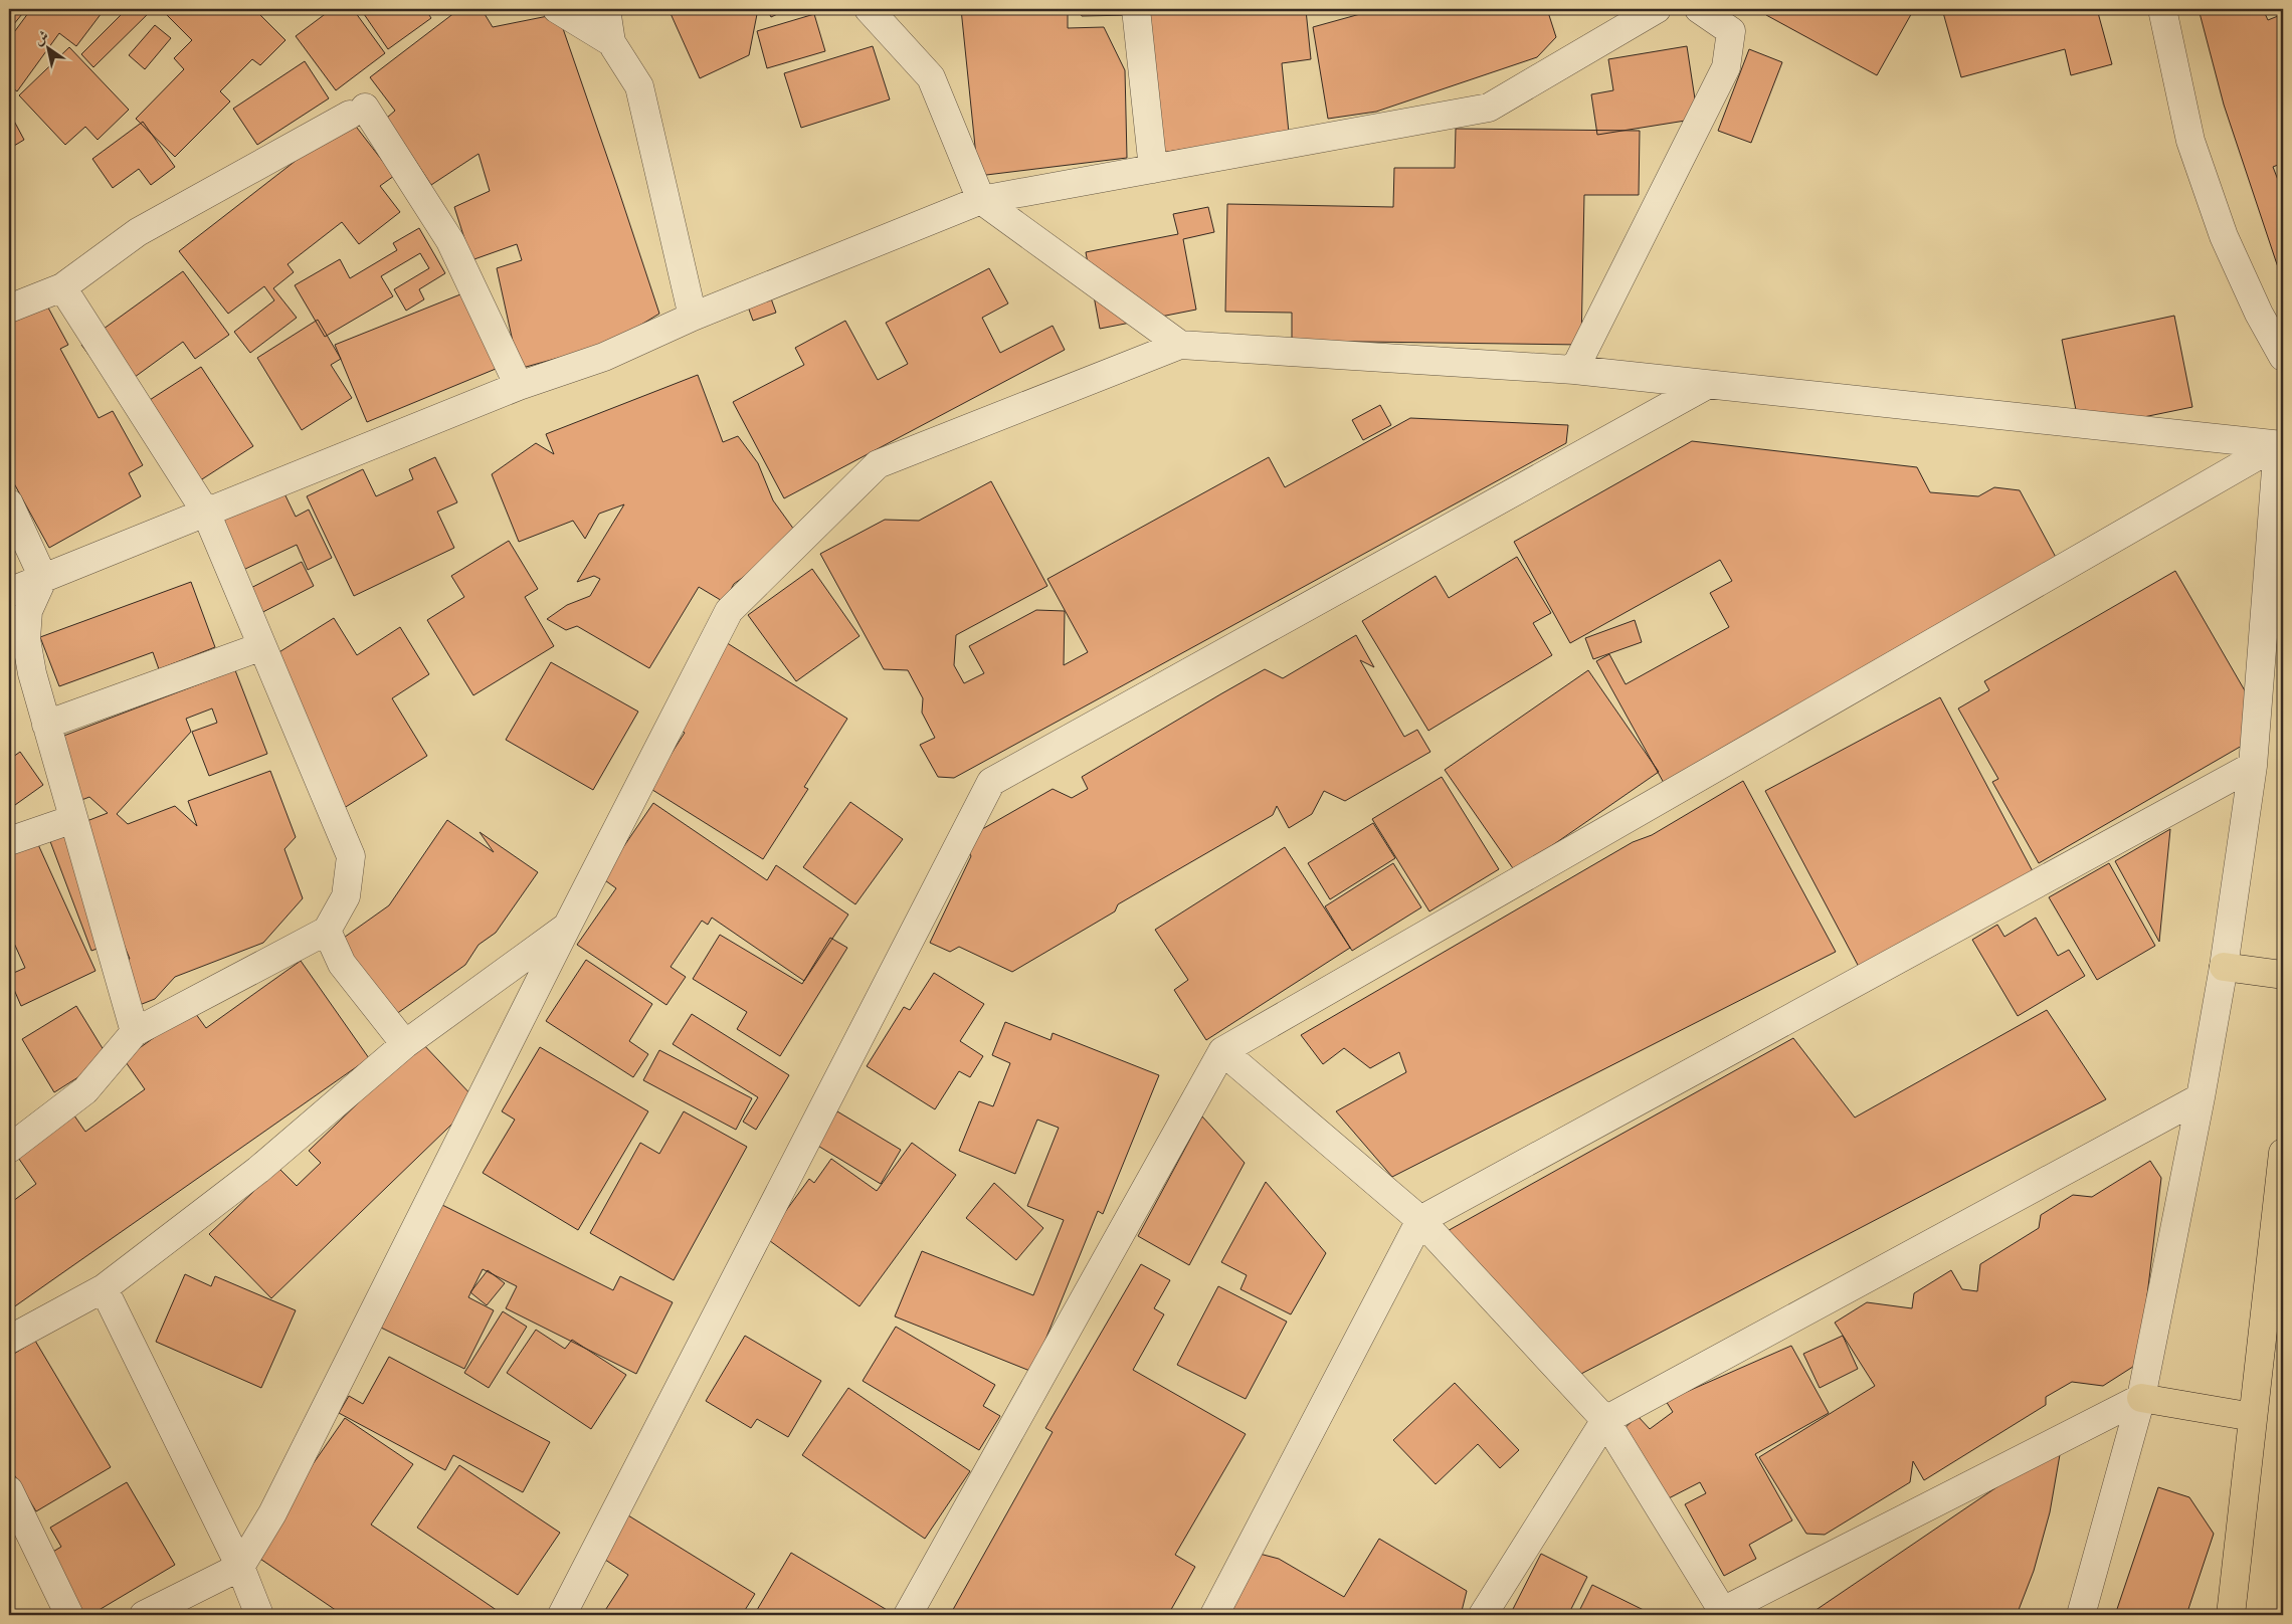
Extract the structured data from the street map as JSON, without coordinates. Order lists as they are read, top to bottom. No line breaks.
{"north":"top left"}
